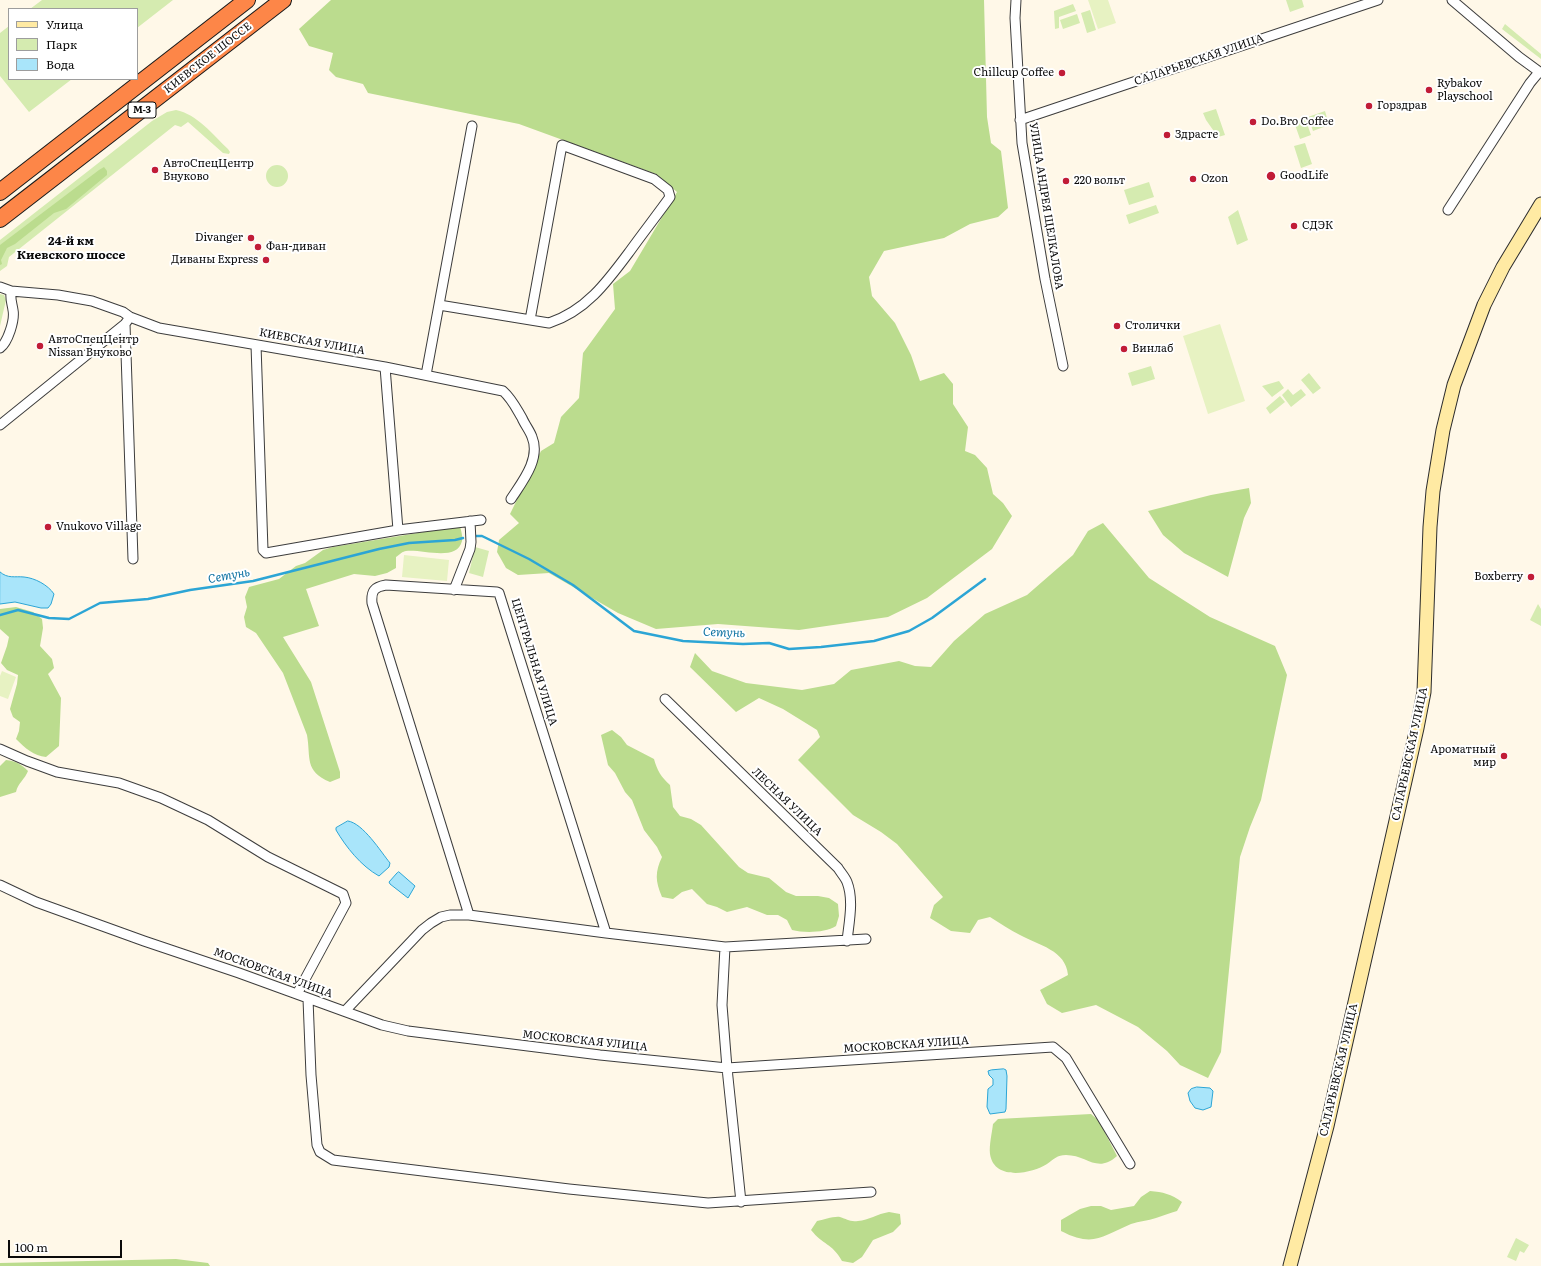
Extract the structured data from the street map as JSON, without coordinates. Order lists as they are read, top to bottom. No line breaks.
{"streets":{"highway":["КИЕВСКОЕ ШОССЕ","М-3"],"street":["САЛАРЬЕВСКАЯ УЛИЦА","УЛИЦА АНДРЕЯ ЩЕЛКАЛОВА","КИЕВСКАЯ УЛИЦА","ЦЕНТРАЛЬНАЯ УЛИЦА","ЛЕСНАЯ УЛИЦА","МОСКОВСКАЯ УЛИЦА"]},"crossings":[["САЛАРЬЕВСКАЯ УЛИЦА","УЛИЦА АНДРЕЯ ЩЕЛКАЛОВА"]],"districts":["24-й км Киевского шоссе"],"water":["Сетунь"],"places":["Chillcup Coffee","Rybakov Playschool","Горздрав","Do.Bro Coffee","Здрасте","АвтоСпецЦентр Внуково","GoodLife","Ozon","220 вольт","СДЭК","Divanger","Фан-диван","Диваны Express","Столички","АвтоСпецЦентр Nissan Внуково","Винлаб","Vnukovo Village","Boxberry","Ароматный мир"],"legend":["Улица","Парк","Вода"],"scale_bar":"100 m"}
